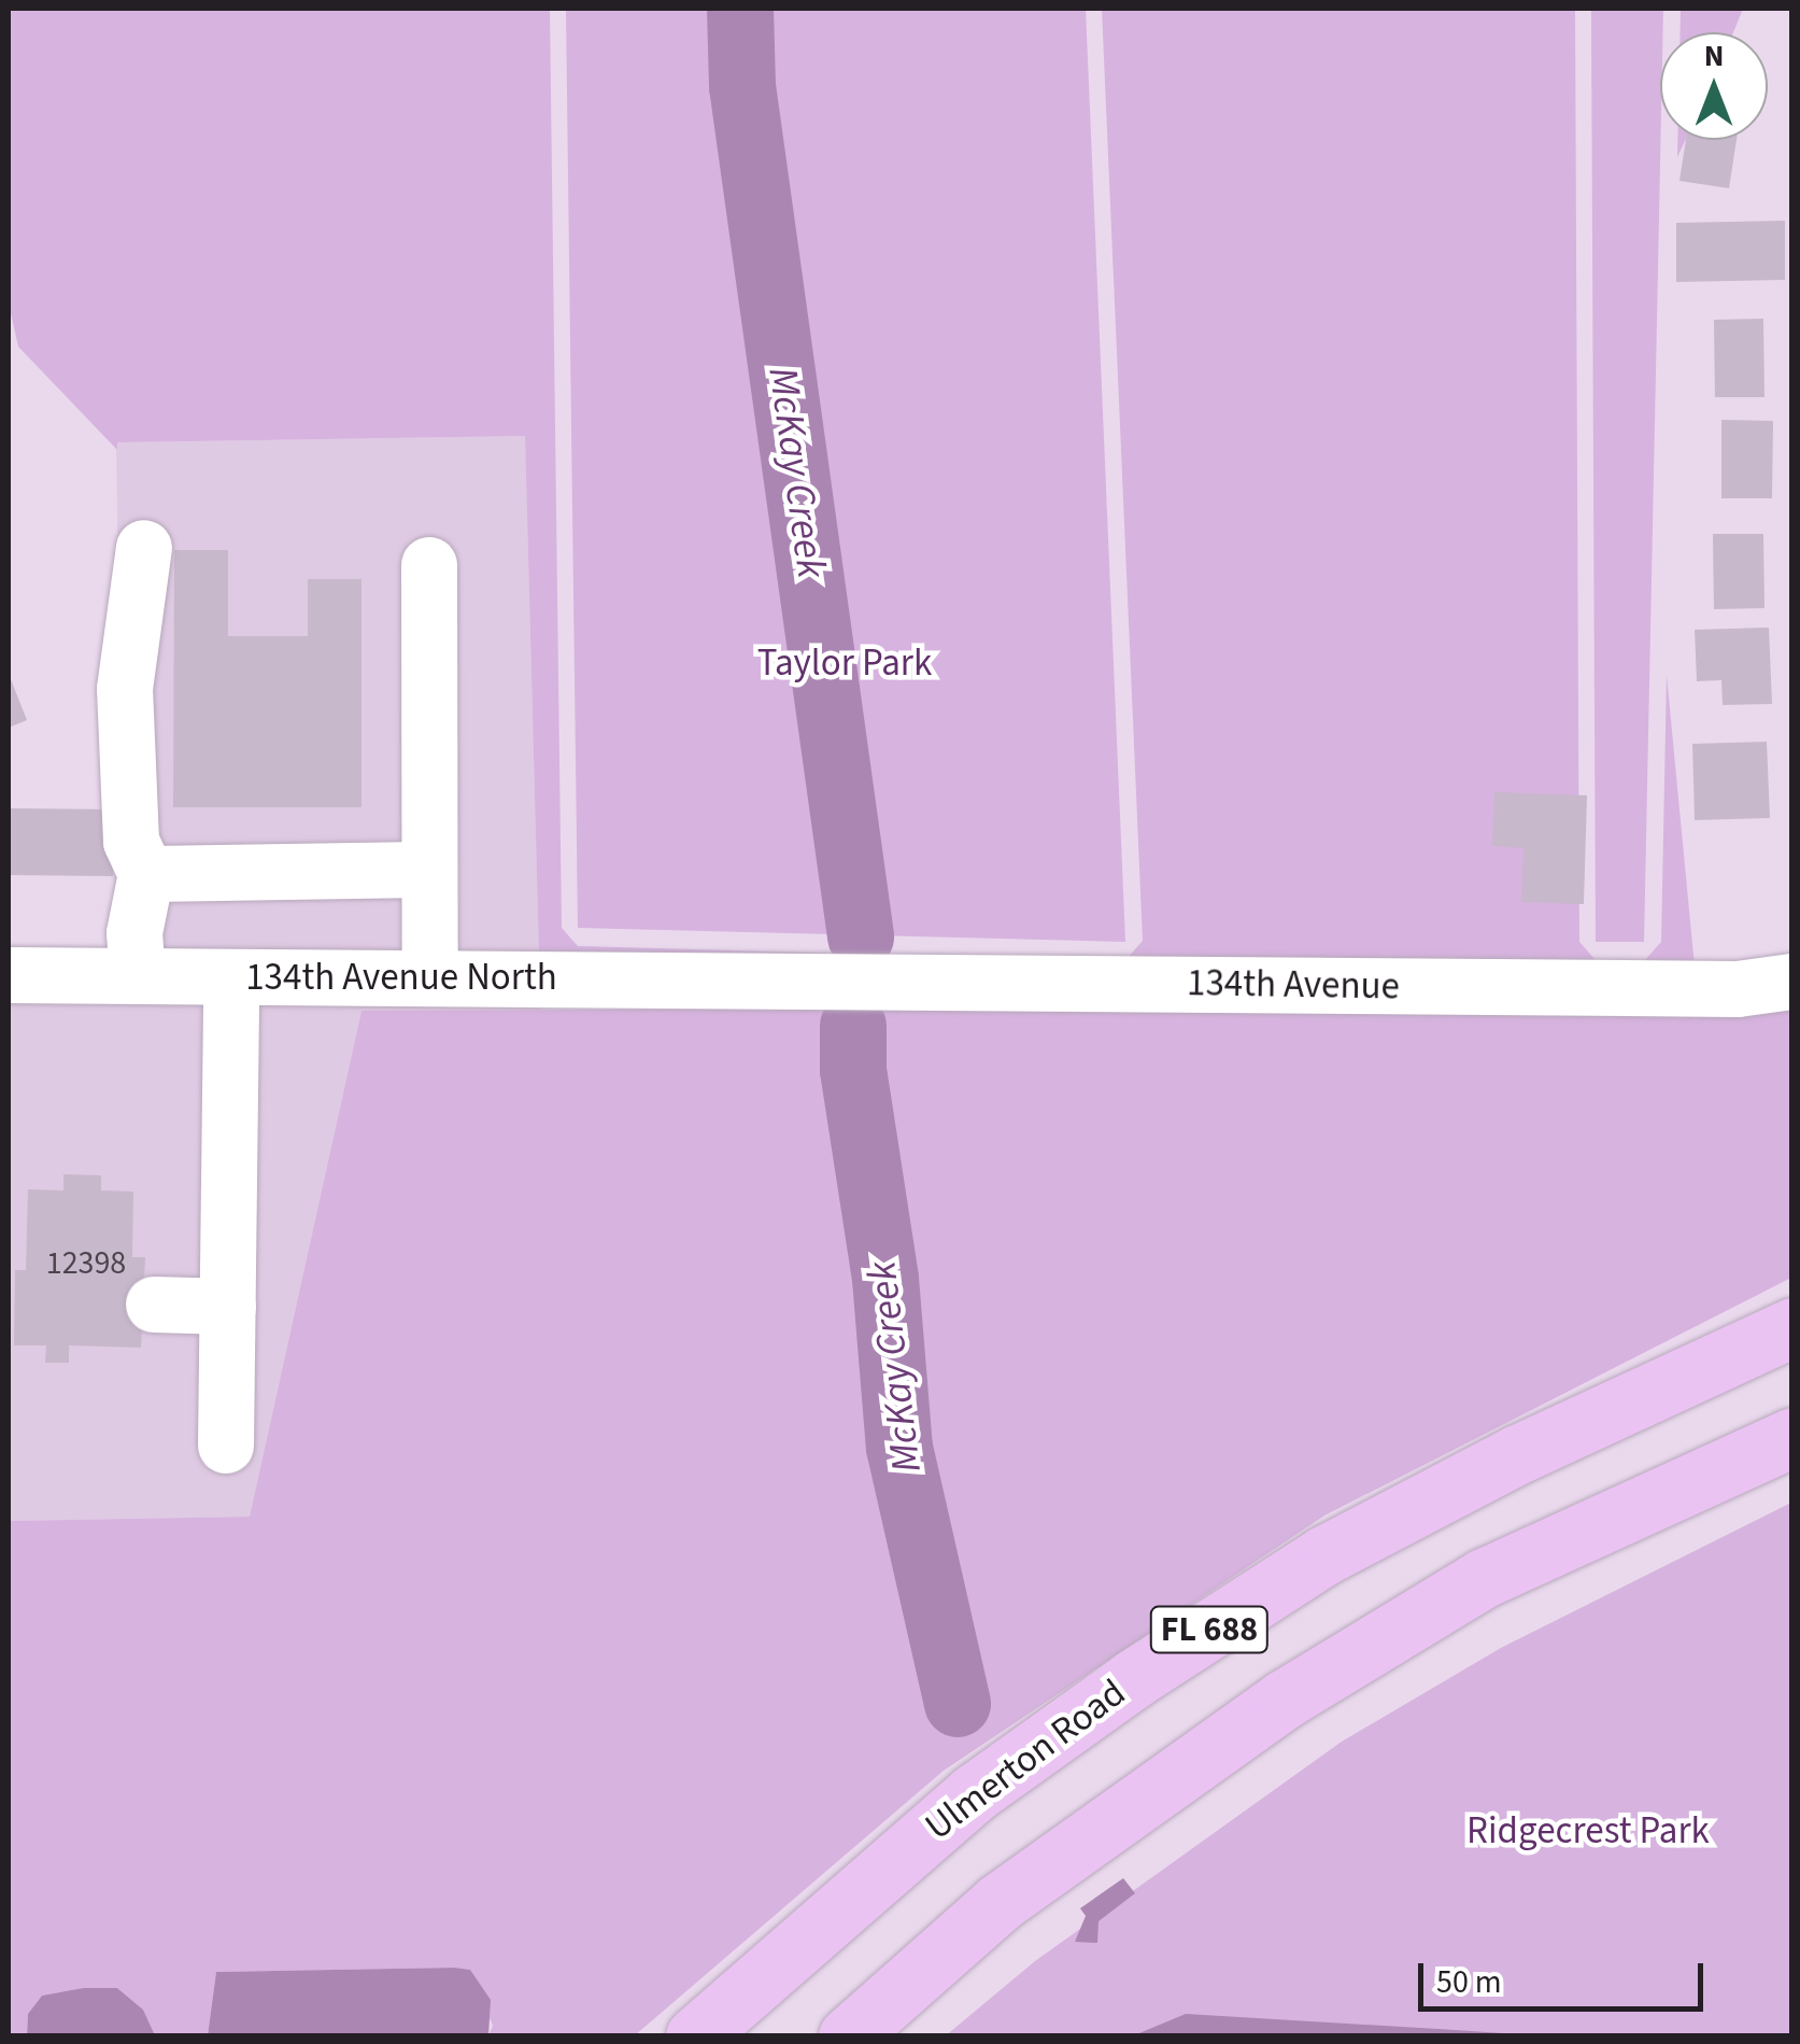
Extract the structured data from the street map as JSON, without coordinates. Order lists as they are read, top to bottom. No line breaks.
{"streets":{"main road":["FL 688","Ulmerton Road"],"street":["134th Avenue North","134th Avenue"]},"crossings":[["134th Avenue North","134th Avenue"]],"water":["McKay Creek"],"parks":["Taylor Park","Ridgecrest Park"],"house_numbers":["12398"],"scale_bar":"50 m","north":"top"}
